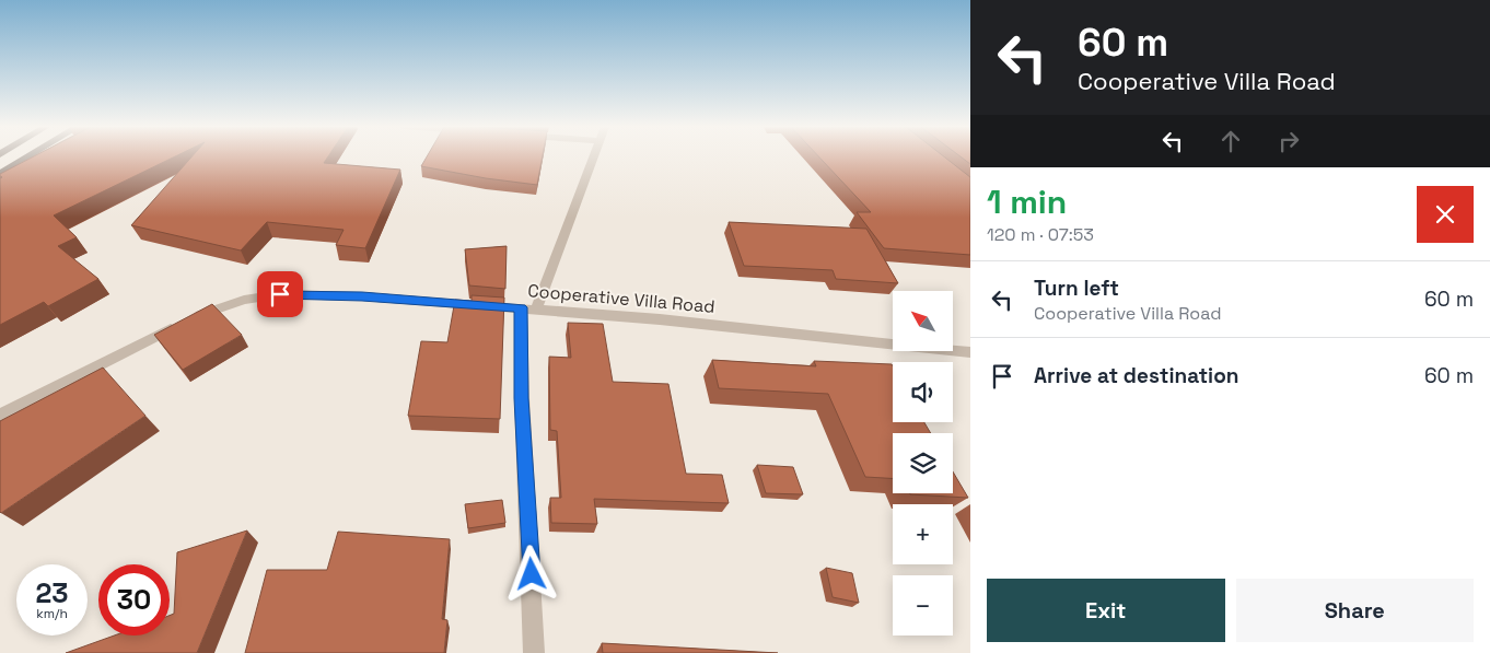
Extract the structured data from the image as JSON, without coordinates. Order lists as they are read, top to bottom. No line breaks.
{"streets":{"street":["Cooperative Villa Road"]},"north":"top left","page":{"turn":["60 m","Cooperative Villa Road"],"heading":["1 min","120 m · 07:53"],"list":[{"name":"Turn left","note":"Cooperative Villa Road","value":"60 m"},{"name":"Arrive at destination","value":"60 m"}],"map_buttons":["+","−"],"speed":"23 km/h","limit":"30","buttons":["Exit","Share"]}}
